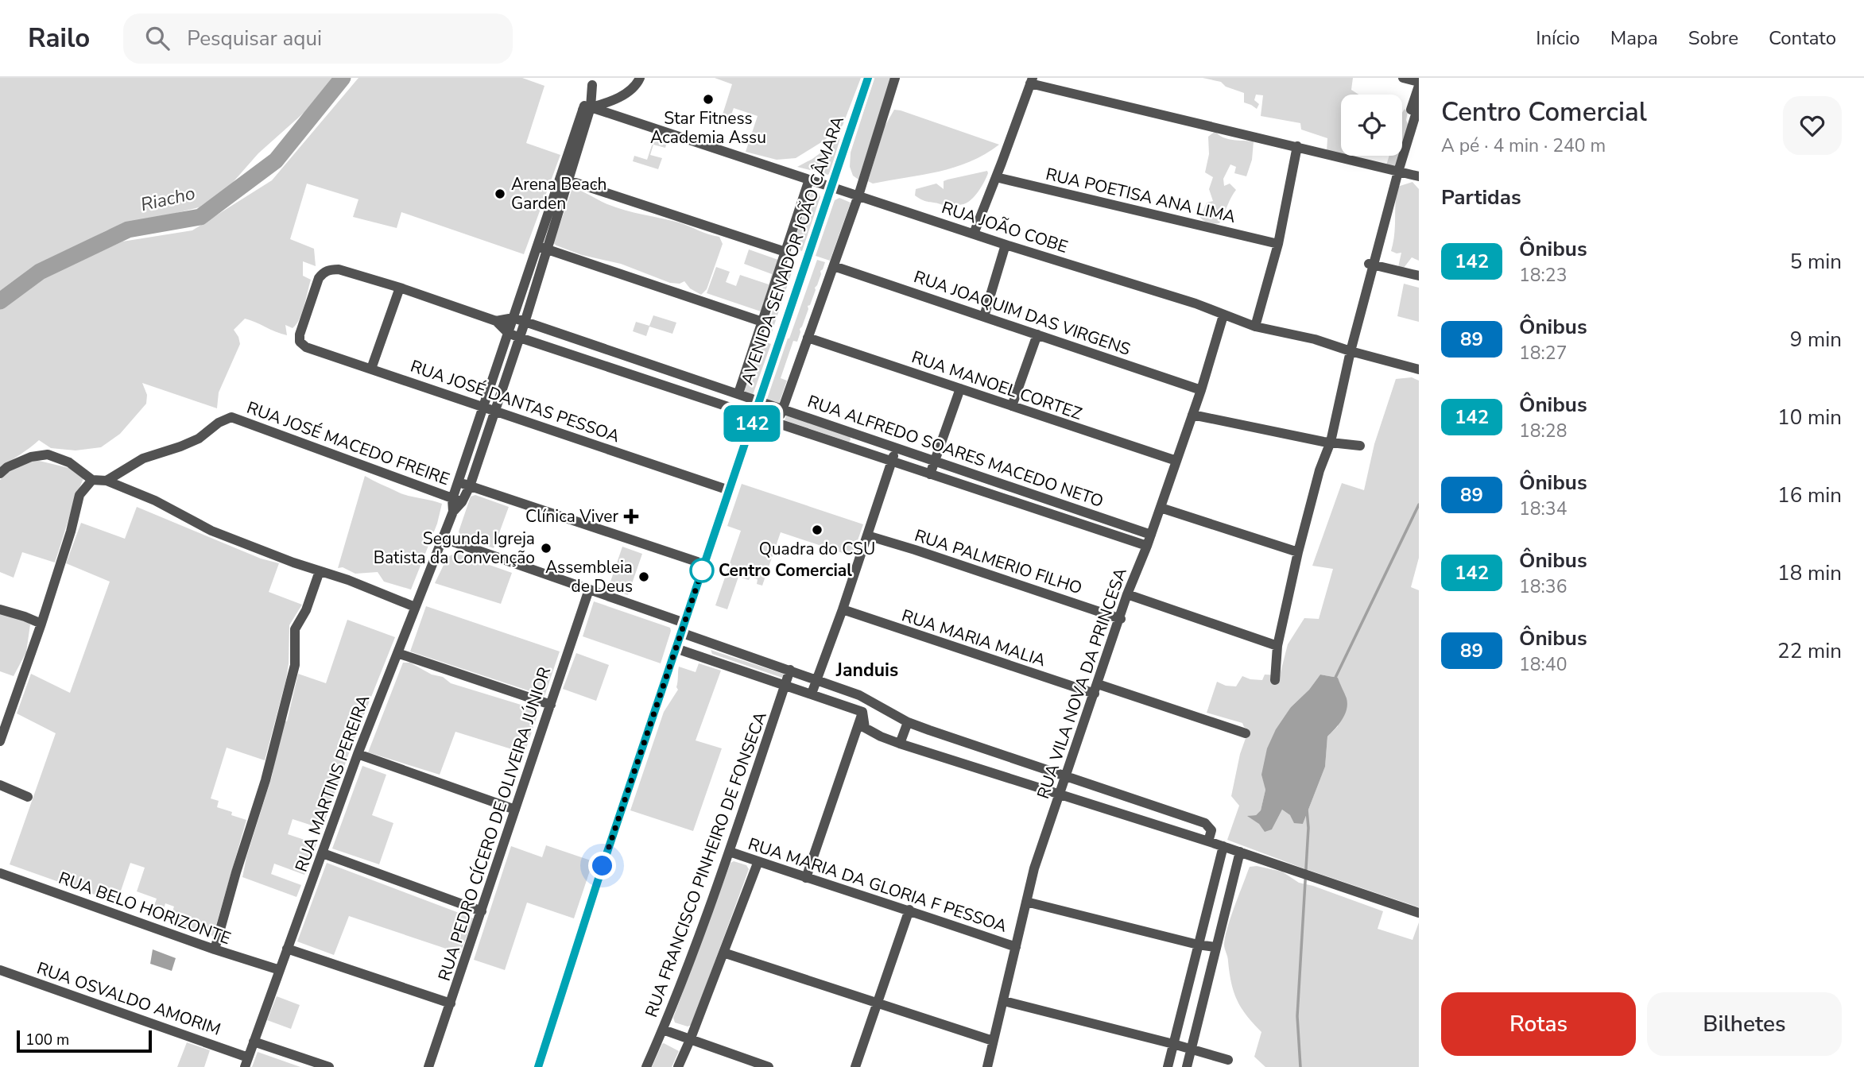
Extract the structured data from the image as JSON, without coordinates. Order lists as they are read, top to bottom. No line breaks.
{"streets":{"main road":["AVENIDA SENADOR JOÃO CÂMARA"],"street":["RUA POETISA ANA LIMA","RUA JOÃO COBE","RUA JOAQUIM DAS VIRGENS","RUA MANOEL CORTEZ","RUA JOSÉ DANTAS PESSOA","RUA JOSÉ MACEDO FREIRE","RUA ALFREDO SOARES MACEDO NETO","RUA PALMERIO FILHO","RUA MARIA MALIA","RUA VILA NOVA DA PRINCESA","RUA MARTINS PEREIRA","RUA PEDRO CÍCERO DE OLIVEIRA JÚNIOR","RUA FRANCISCO PINHEIRO DE FONSECA","RUA MARIA DA GLORIA F PESSOA","RUA BELO HORIZONTE","RUA OSVALDO AMORIM"]},"crossings":[["RUA JOÃO COBE","AVENIDA SENADOR JOÃO CÂMARA"],["RUA JOÃO COBE","RUA VILA NOVA DA PRINCESA"],["AVENIDA SENADOR JOÃO CÂMARA","RUA JOSÉ DANTAS PESSOA"],["AVENIDA SENADOR JOÃO CÂMARA","RUA ALFREDO SOARES MACEDO NETO"],["RUA JOAQUIM DAS VIRGENS","RUA VILA NOVA DA PRINCESA"],["RUA MANOEL CORTEZ","RUA VILA NOVA DA PRINCESA"],["RUA JOSÉ DANTAS PESSOA","RUA ALFREDO SOARES MACEDO NETO"],["RUA JOSÉ MACEDO FREIRE","RUA MARTINS PEREIRA"],["RUA ALFREDO SOARES MACEDO NETO","RUA VILA NOVA DA PRINCESA"],["RUA PALMERIO FILHO","RUA VILA NOVA DA PRINCESA"],["RUA MARIA MALIA","RUA VILA NOVA DA PRINCESA"],["RUA VILA NOVA DA PRINCESA","RUA MARIA DA GLORIA F PESSOA"],["RUA MARTINS PEREIRA","RUA BELO HORIZONTE"],["RUA MARTINS PEREIRA","RUA OSVALDO AMORIM"],["RUA FRANCISCO PINHEIRO DE FONSECA","RUA MARIA DA GLORIA F PESSOA"]],"districts":["Janduis"],"water":["Riacho"],"places":{"other":["Star Fitness Academia Assu","Arena Beach Garden","Quadra do CSU","Segunda Igreja Batista da Convenção","Centro Comercial","Assembleia de Deus"],"health":["Clínica Viver"]},"lines":["bus line 142"],"scale_bar":"100 m","page":{"header":"Railo","search":"Pesquisar aqui","nav":["Início","Mapa","Sobre","Contato"],"on_map":"142","heading":[["Centro Comercial","A pé · 4 min · 240 m"],"Partidas"],"list":[{"mark":"142","name":"Ônibus","note":"18:23","value":"5 min"},{"mark":"89","name":"Ônibus","note":"18:27","value":"9 min"},{"mark":"142","name":"Ônibus","note":"18:28","value":"10 min"},{"mark":"89","name":"Ônibus","note":"18:34","value":"16 min"},{"mark":"142","name":"Ônibus","note":"18:36","value":"18 min"},{"mark":"89","name":"Ônibus","note":"18:40","value":"22 min"}],"buttons":["Rotas","Bilhetes"],"scale":"100 m"}}
